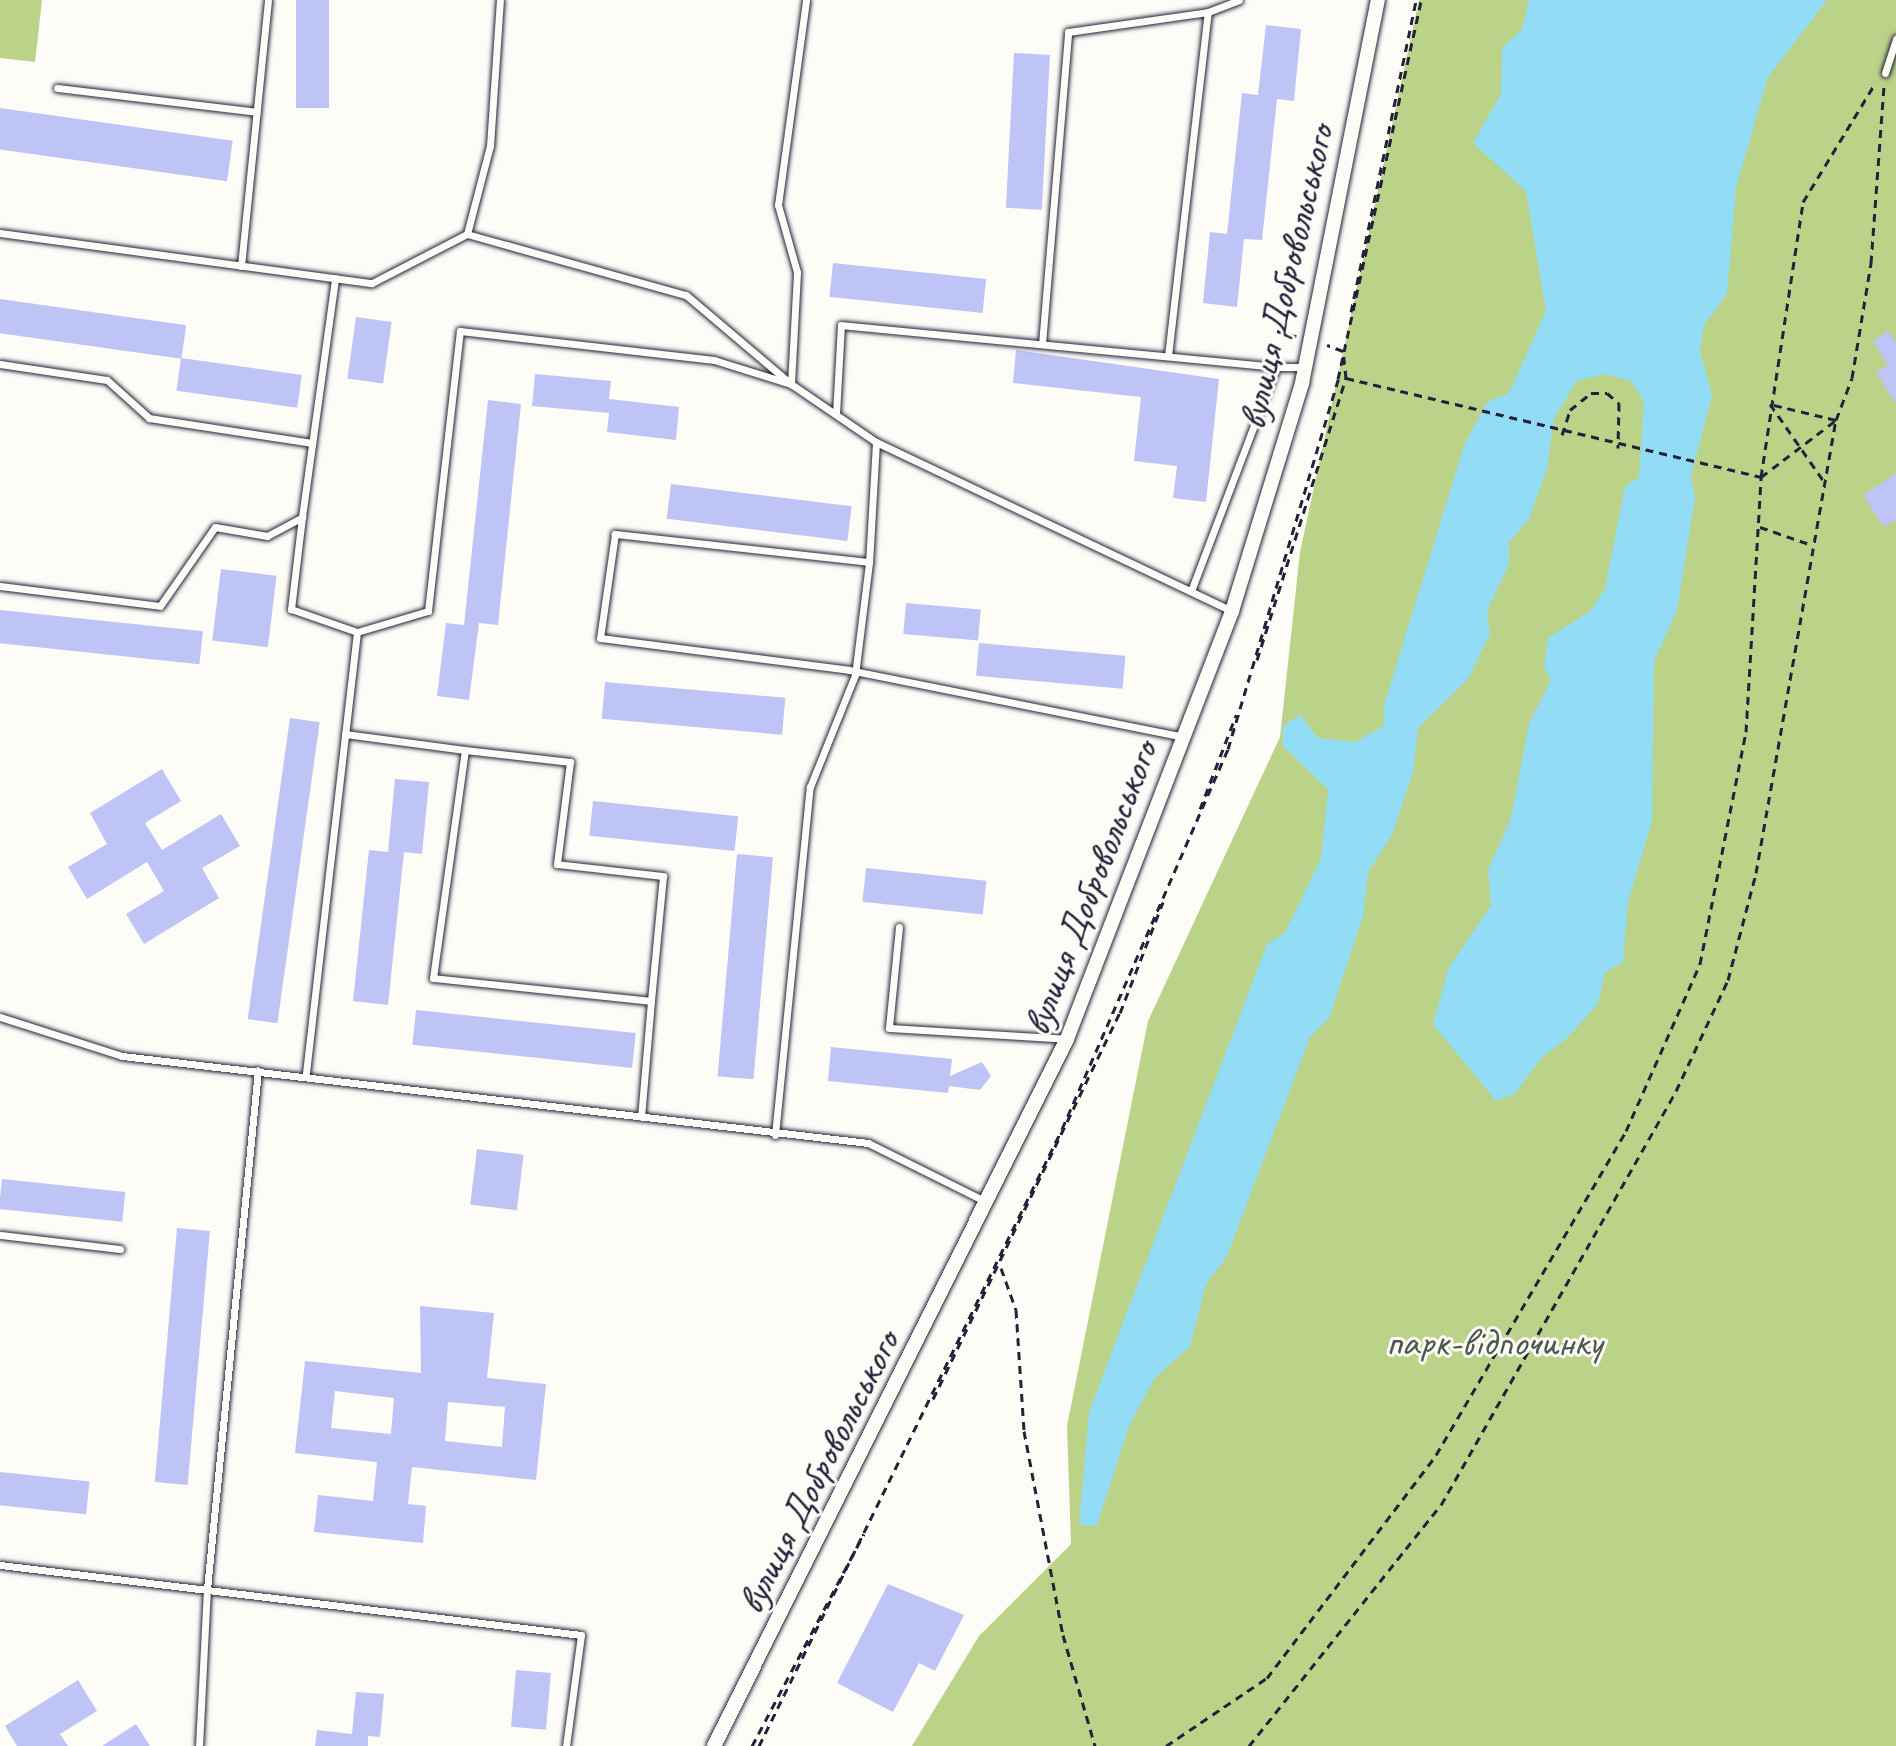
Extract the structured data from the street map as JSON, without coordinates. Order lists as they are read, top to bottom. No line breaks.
{"streets":{"street":["вулиця Добровольського"]},"parks":["парк-відпочинку"]}
